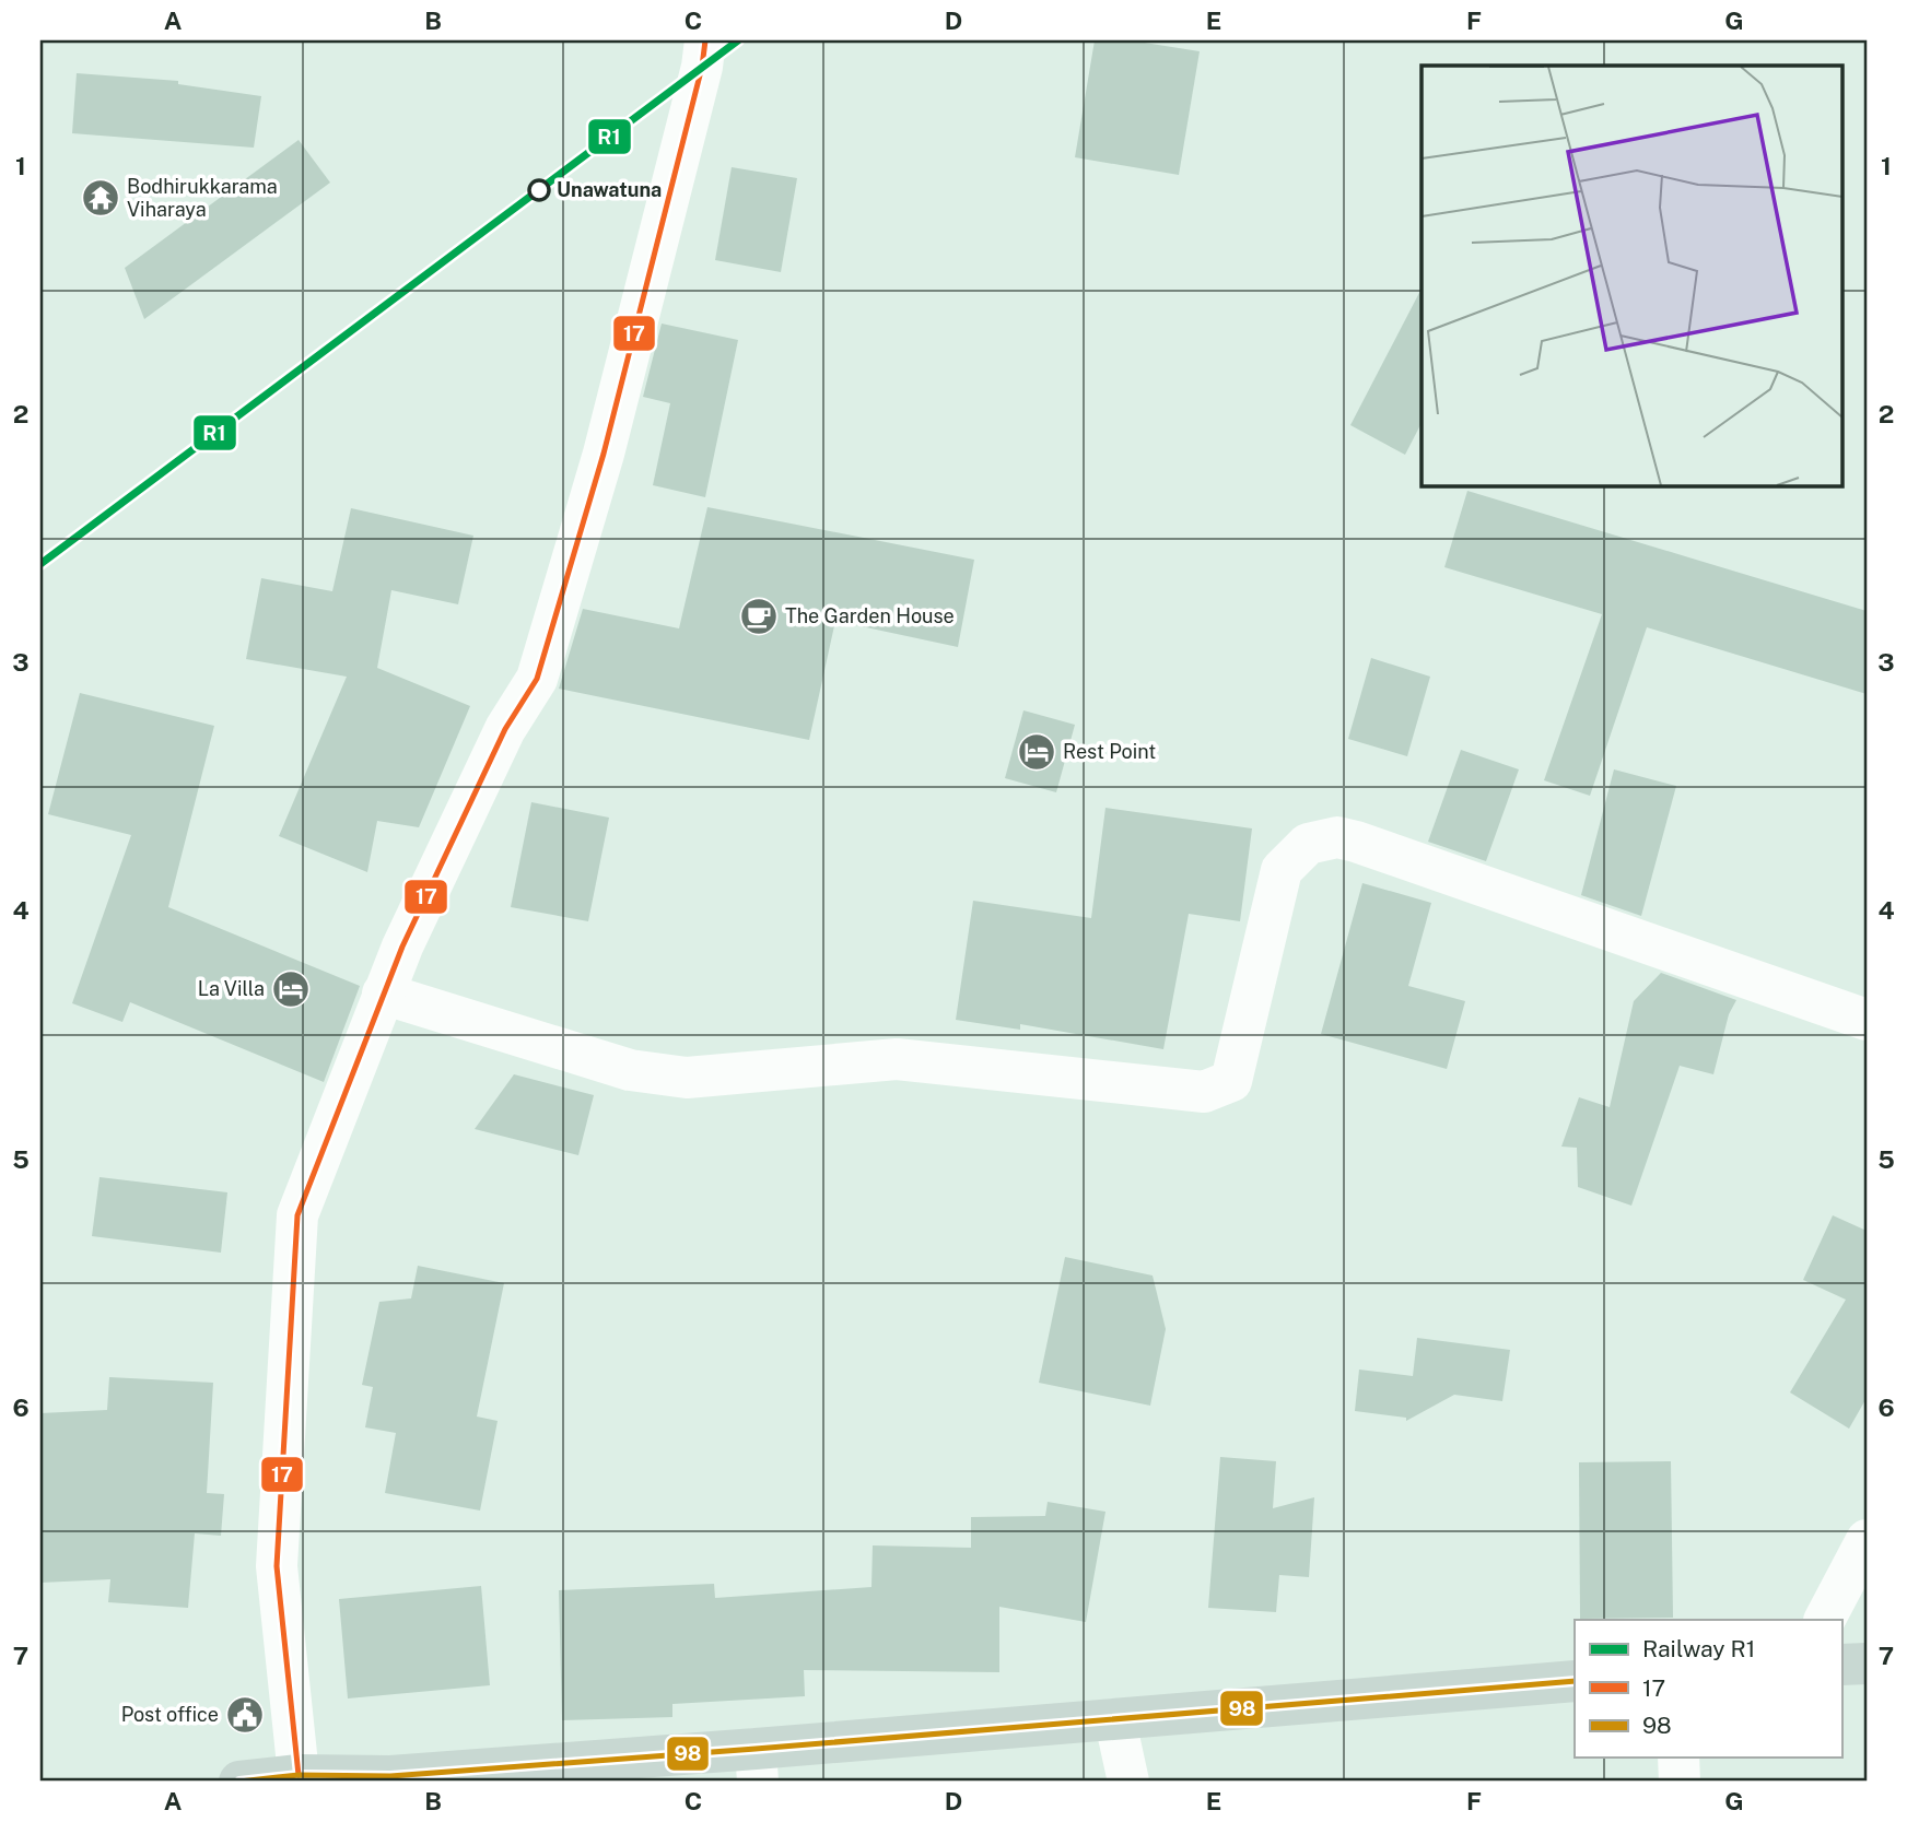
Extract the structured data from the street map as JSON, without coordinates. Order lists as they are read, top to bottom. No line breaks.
{"places":{"other":["Unawatuna"],"temple":["Bodhirukkarama Viharaya"],"cafe":["The Garden House"],"hotel":["Rest Point","La Villa"],"public building":["Post office"]},"lines":["rail line R1","transit line 17","transit line 98"],"legend":["Railway R1","17","98"],"grid":{"columns":["A","B","C","D","E","F","G"],"rows":["1","2","3","4","5","6","7"]}}
